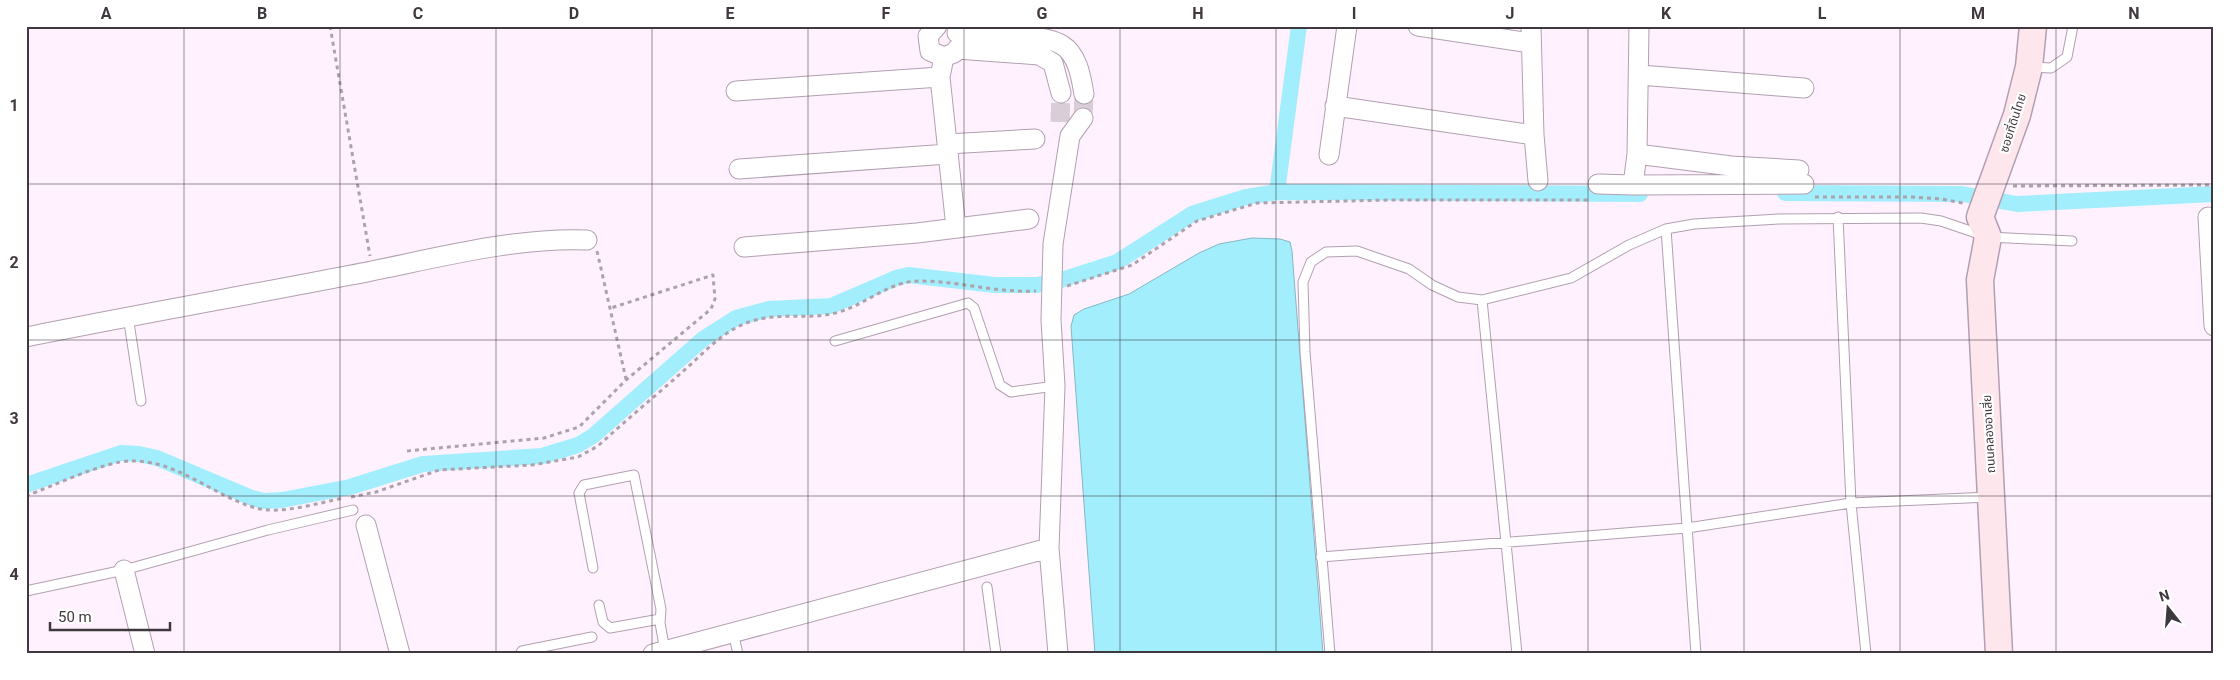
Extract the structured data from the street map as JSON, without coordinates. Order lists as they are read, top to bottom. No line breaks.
{"streets":{"street":["ซอยที่ดินไทย","ถนนคลองอาเสี่ย"]},"crossings":[["ซอยที่ดินไทย","ถนนคลองอาเสี่ย"]],"scale_bar":"50 m","north":"top","grid":{"columns":["A","B","C","D","E","F","G","H","I","J","K","L","M","N"],"rows":["1","2","3","4"]}}
